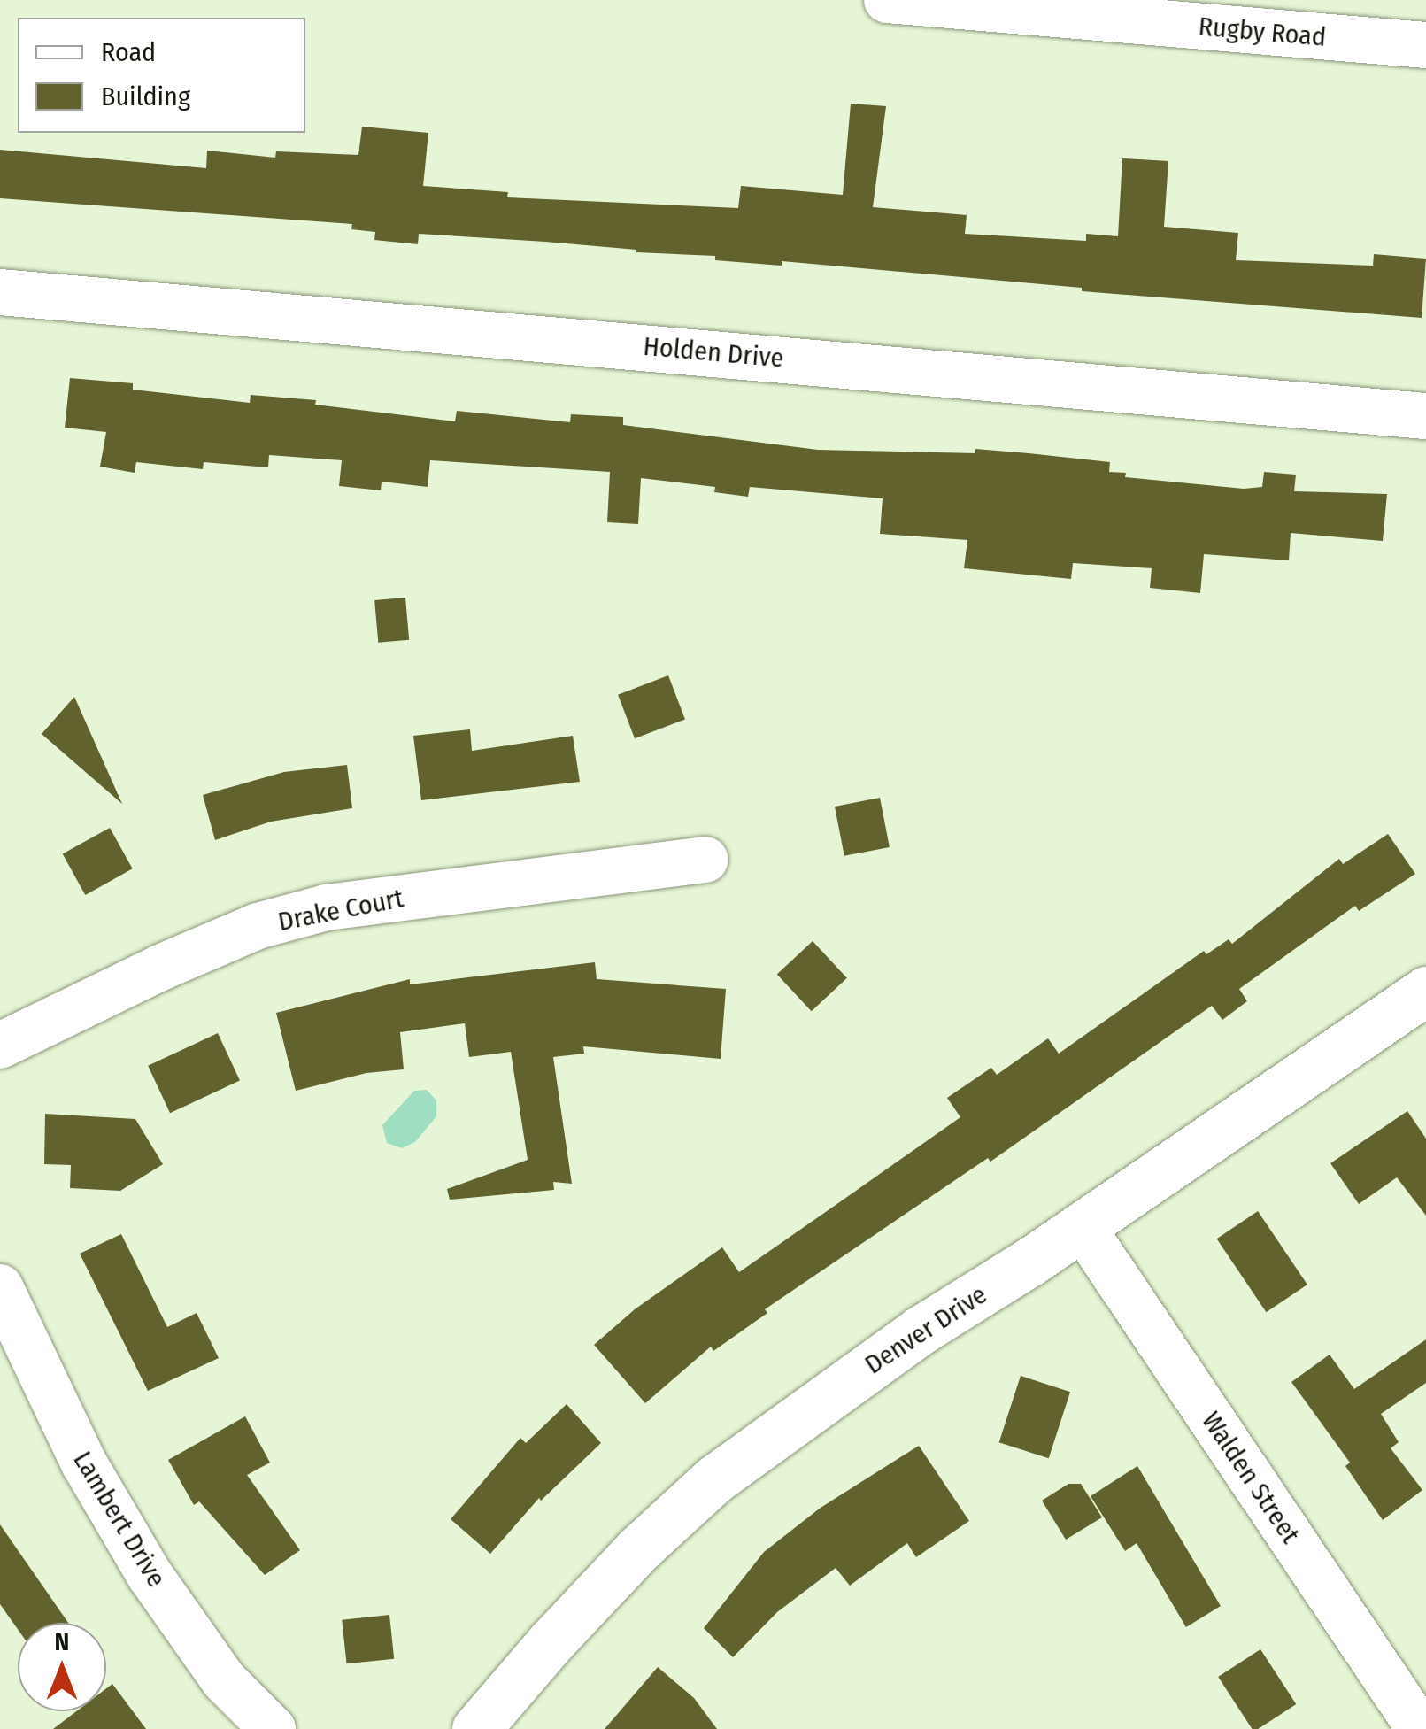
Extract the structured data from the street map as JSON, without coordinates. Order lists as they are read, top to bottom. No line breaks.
{"streets":{"street":["Rugby Road","Holden Drive","Drake Court","Denver Drive","Walden Street","Lambert Drive"]},"crossings":[["Denver Drive","Walden Street"]],"legend":["Road","Building"],"north":"top"}
